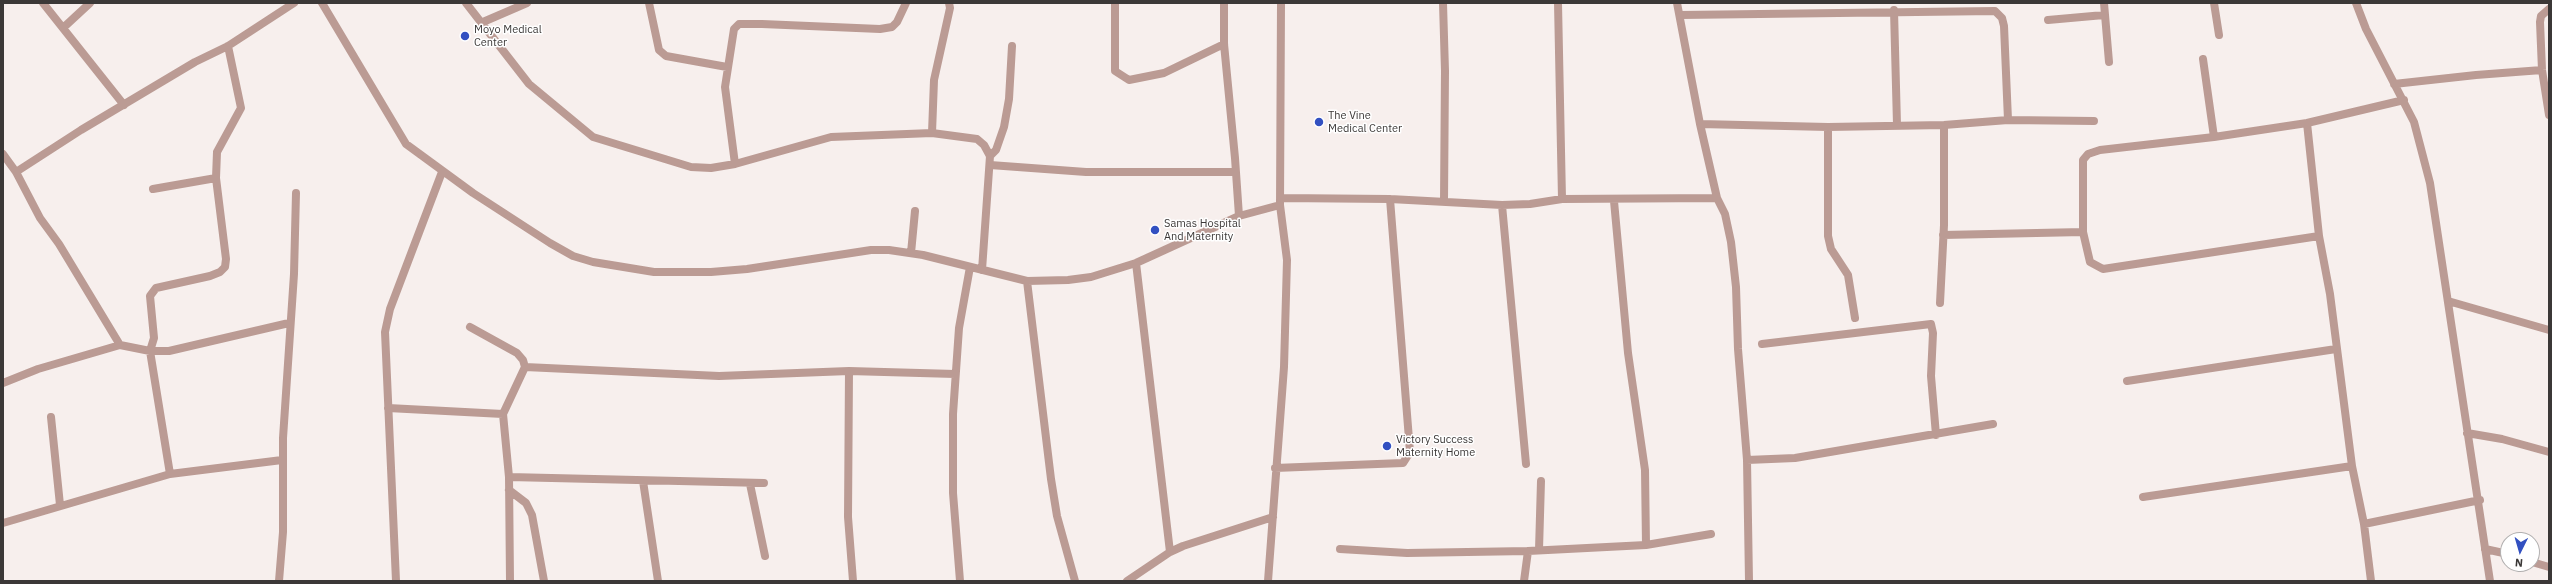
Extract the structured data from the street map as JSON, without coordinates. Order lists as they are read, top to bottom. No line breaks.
{"places":["Moyo Medical Center","The Vine Medical Center","Samas Hospital And Maternity","Victory Success Maternity Home"],"north":"bottom"}
